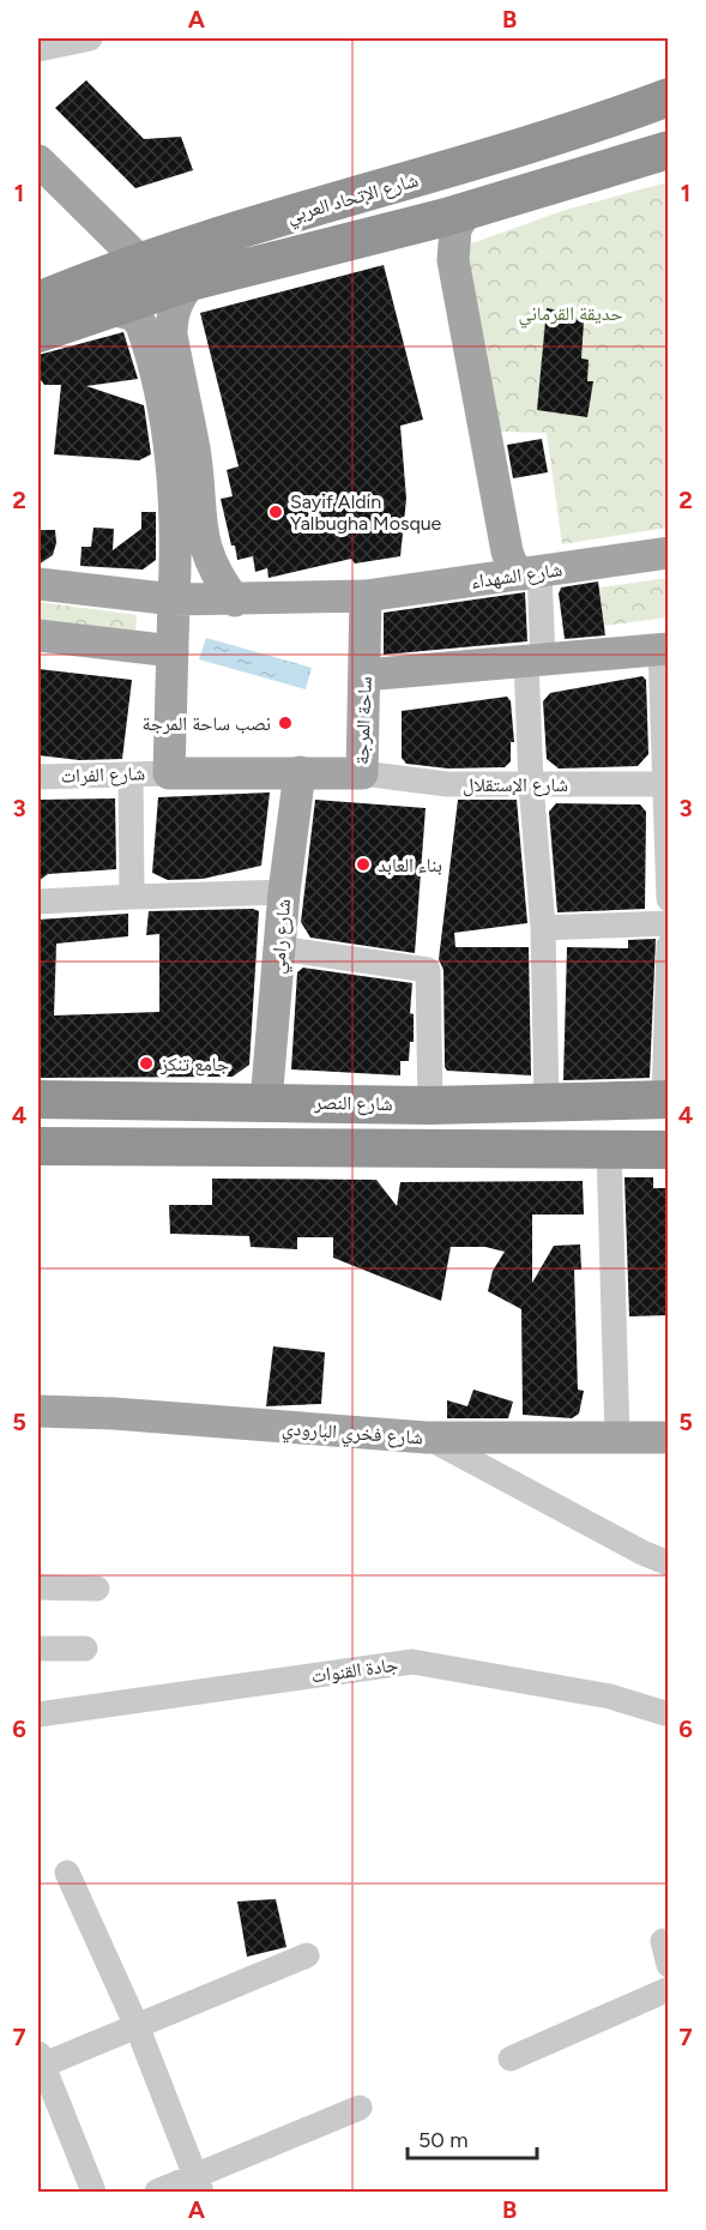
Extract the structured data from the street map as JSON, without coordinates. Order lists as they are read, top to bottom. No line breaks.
{"streets":{"highway":["شارع الإتحاد العربي","شارع النصر"],"main road":["شارع الشهداء","ساحة المرجة","شارع رامي","شارع فخري البارودي"],"street":["شارع الفرات","شارع الإستقلال","جادة القنوات"]},"crossings":[["شارع الشهداء","ساحة المرجة"],["ساحة المرجة","شارع الفرات"],["ساحة المرجة","شارع الإستقلال"],["ساحة المرجة","شارع رامي"],["شارع رامي","شارع النصر"]],"parks":["حديقة القرماني"],"places":["Sayif Aldin Yalbugha Mosque","نصب ساحة المرجة","بناء العابد","جامع تنكز"],"scale_bar":"50 m","grid":{"columns":["A","B"],"rows":["1","2","3","4","5","6","7"]}}
